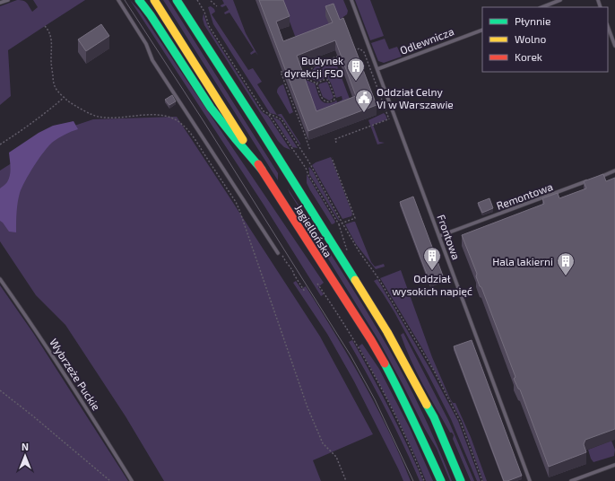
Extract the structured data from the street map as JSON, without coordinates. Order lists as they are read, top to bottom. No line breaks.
{"streets":{"main road":["Jagiellońska"],"lane":["Odlewnicza","Remontowa","Frontowa","Wybrzeże Puckie"]},"crossings":[["Odlewnicza","Frontowa"],["Remontowa","Frontowa"]],"places":{"building":["Budynek dyrekcji FSO","Oddział wysokich napięć","Hala lakierni"],"public building":["Oddział Celny VI w Warszawie"]},"legend":["Płynnie","Wolno","Korek"],"north":"top"}
